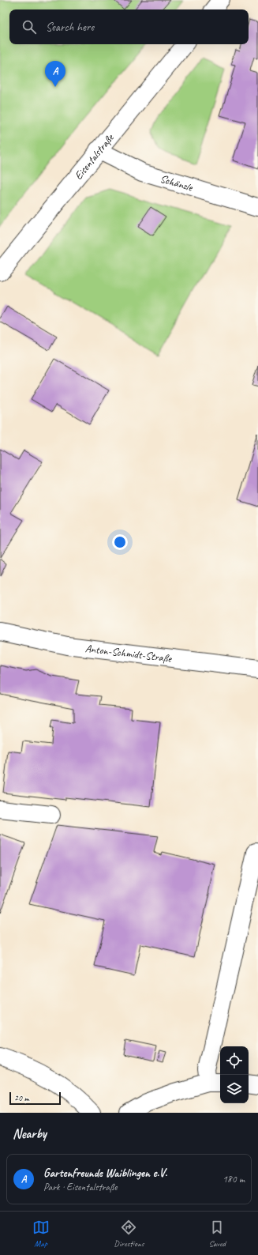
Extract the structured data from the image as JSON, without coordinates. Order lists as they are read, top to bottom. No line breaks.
{"streets":{"street":["Eisentalstraße","Schänzle","Anton-Schmidt-Straße"]},"crossings":[["Eisentalstraße","Schänzle"]],"scale_bar":"20 m","page":{"search":"Search here","pins":"A","scale":"20 m","heading":"Nearby","list":[{"mark":"A","name":"Gartenfreunde Waiblingen e.V.","note":"Park · Eisentalstraße","value":"180 m"}],"nav":["Map","Directions","Saved"]}}
